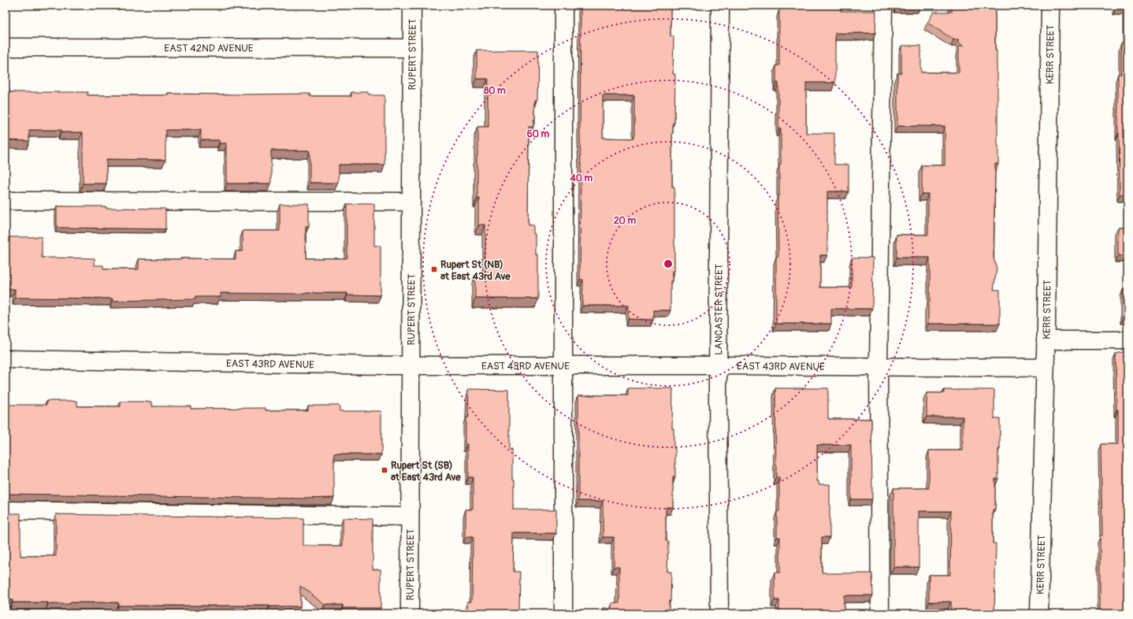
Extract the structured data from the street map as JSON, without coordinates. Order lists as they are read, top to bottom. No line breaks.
{"streets":{"street":["EAST 42ND AVENUE","RUPERT STREET","KERR STREET","LANCASTER STREET","EAST 43RD AVENUE"]},"crossings":[["EAST 42ND AVENUE","RUPERT STREET"],["RUPERT STREET","EAST 43RD AVENUE"],["KERR STREET","EAST 43RD AVENUE"],["LANCASTER STREET","EAST 43RD AVENUE"]],"places":{"transit":["Rupert St (NB) at East 43rd Ave","Rupert St (SB) at East 43rd Ave"]},"rings":["80 m","60 m","40 m","20 m"]}
